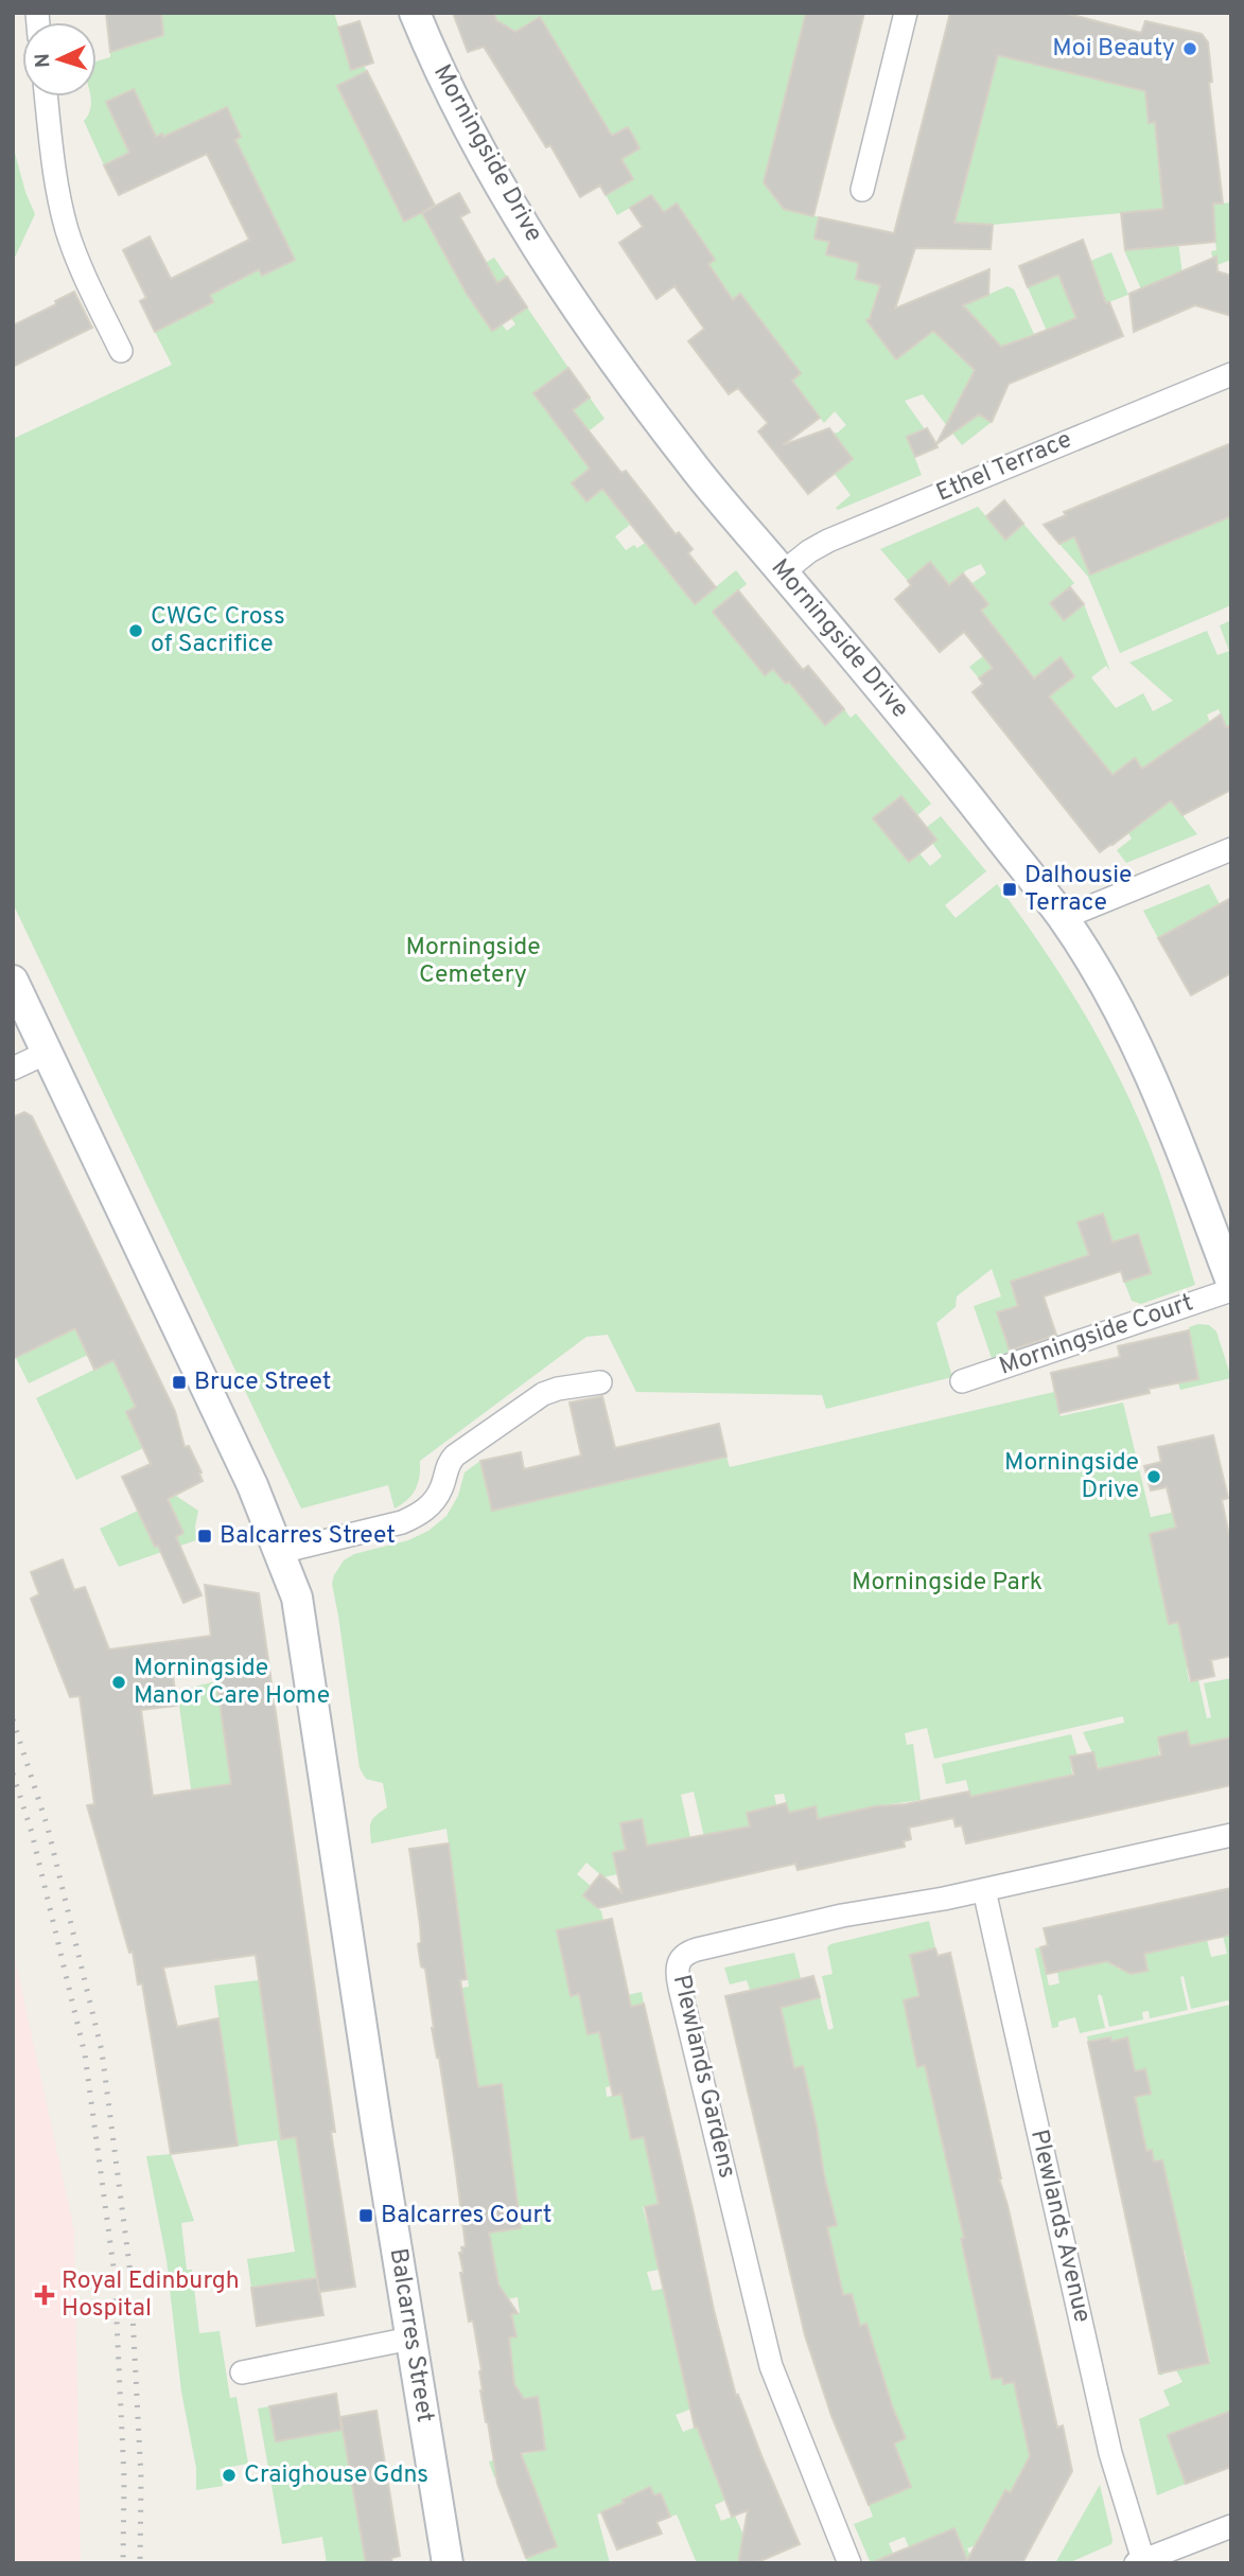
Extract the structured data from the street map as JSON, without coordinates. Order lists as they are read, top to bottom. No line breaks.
{"streets":{"street":["Morningside Drive","Ethel Terrace","Morningside Court","Plewlands Gardens","Plewlands Avenue","Balcarres Street"]},"crossings":[["Morningside Drive","Ethel Terrace"],["Morningside Drive","Morningside Court"],["Plewlands Gardens","Plewlands Avenue"]],"parks":["Morningside Cemetery","Morningside Park"],"places":{"other":["Moi Beauty","CWGC Cross of Sacrifice","Morningside Drive","Morningside Manor Care Home","Craighouse Gdns"],"transit":["Dalhousie Terrace","Bruce Street","Balcarres Street","Balcarres Court"],"health":["Royal Edinburgh Hospital"]},"north":"left"}
